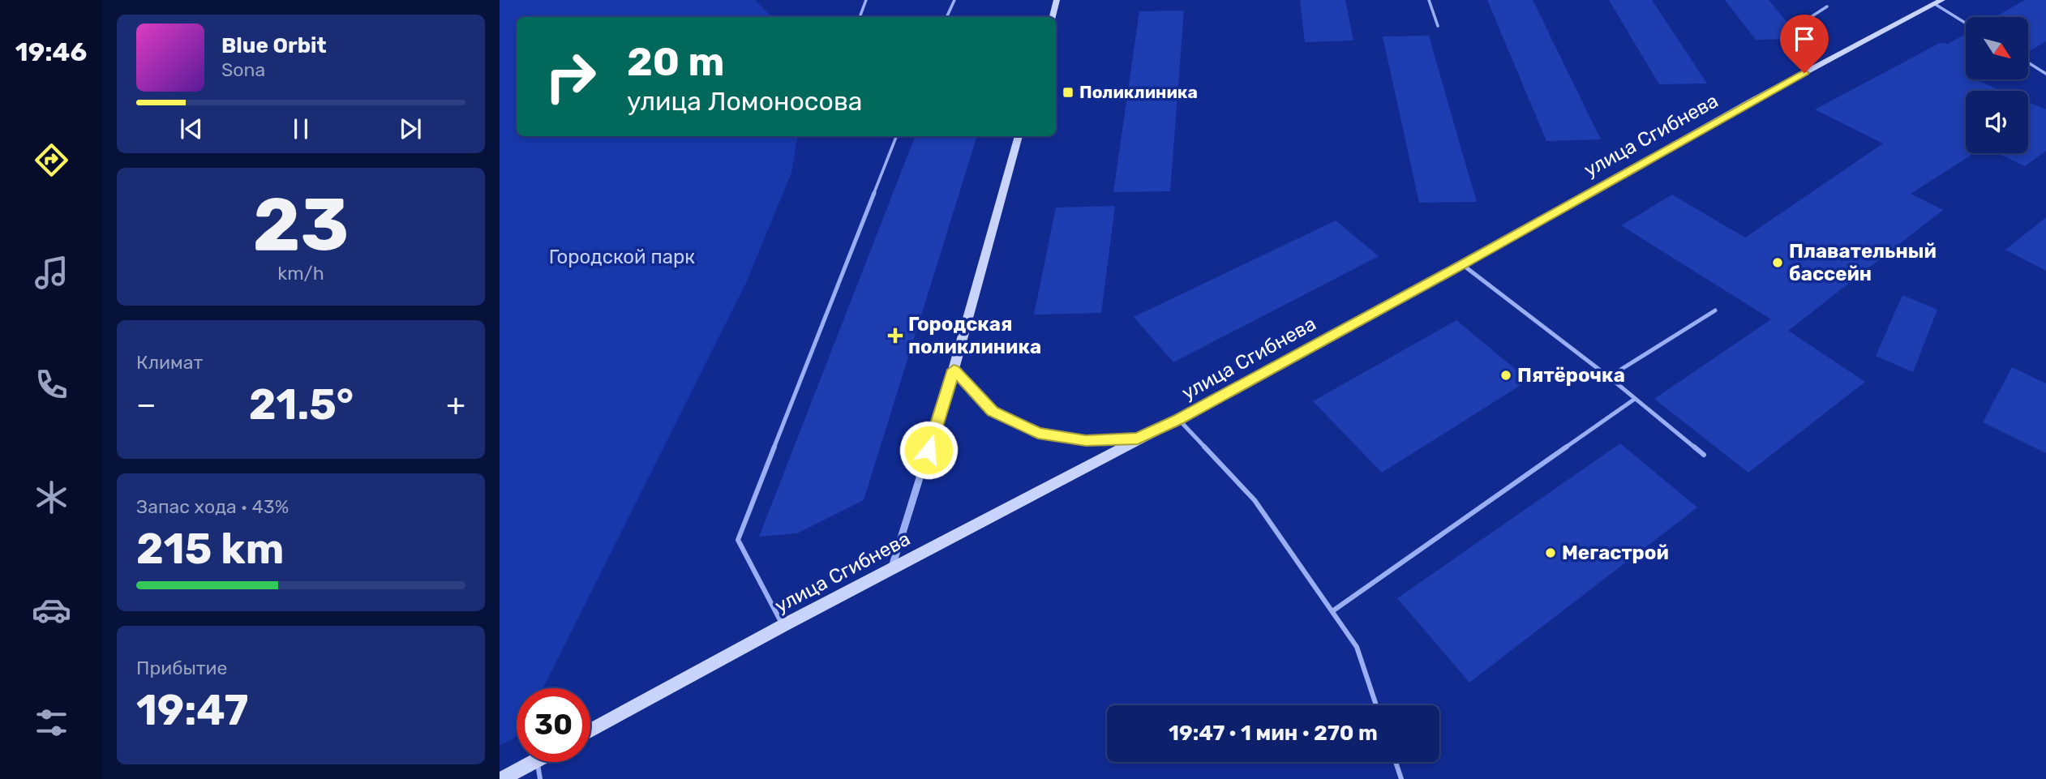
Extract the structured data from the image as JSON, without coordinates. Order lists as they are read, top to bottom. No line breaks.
{"streets":{"street":["улица Сгибнева"]},"parks":["Городской парк"],"places":{"transit":["Поликлиника"],"other":["Плавательный бассейн","Пятёрочка","Мегастрой"],"health":["Городская поликлиника"]},"north":"bottom right","page":{"tabs":"19:46","turn":["20 m","улица Ломоносова"],"song":["Blue Orbit","Sona"],"tile":[["23","km/h"],"Климат",["Запас хода · 43%","215 km"],["Прибытие","19:47"]],"heat":["−","21.5°","+"],"limit":"30","trip":"19:47 · 1 мин · 270 m"}}
